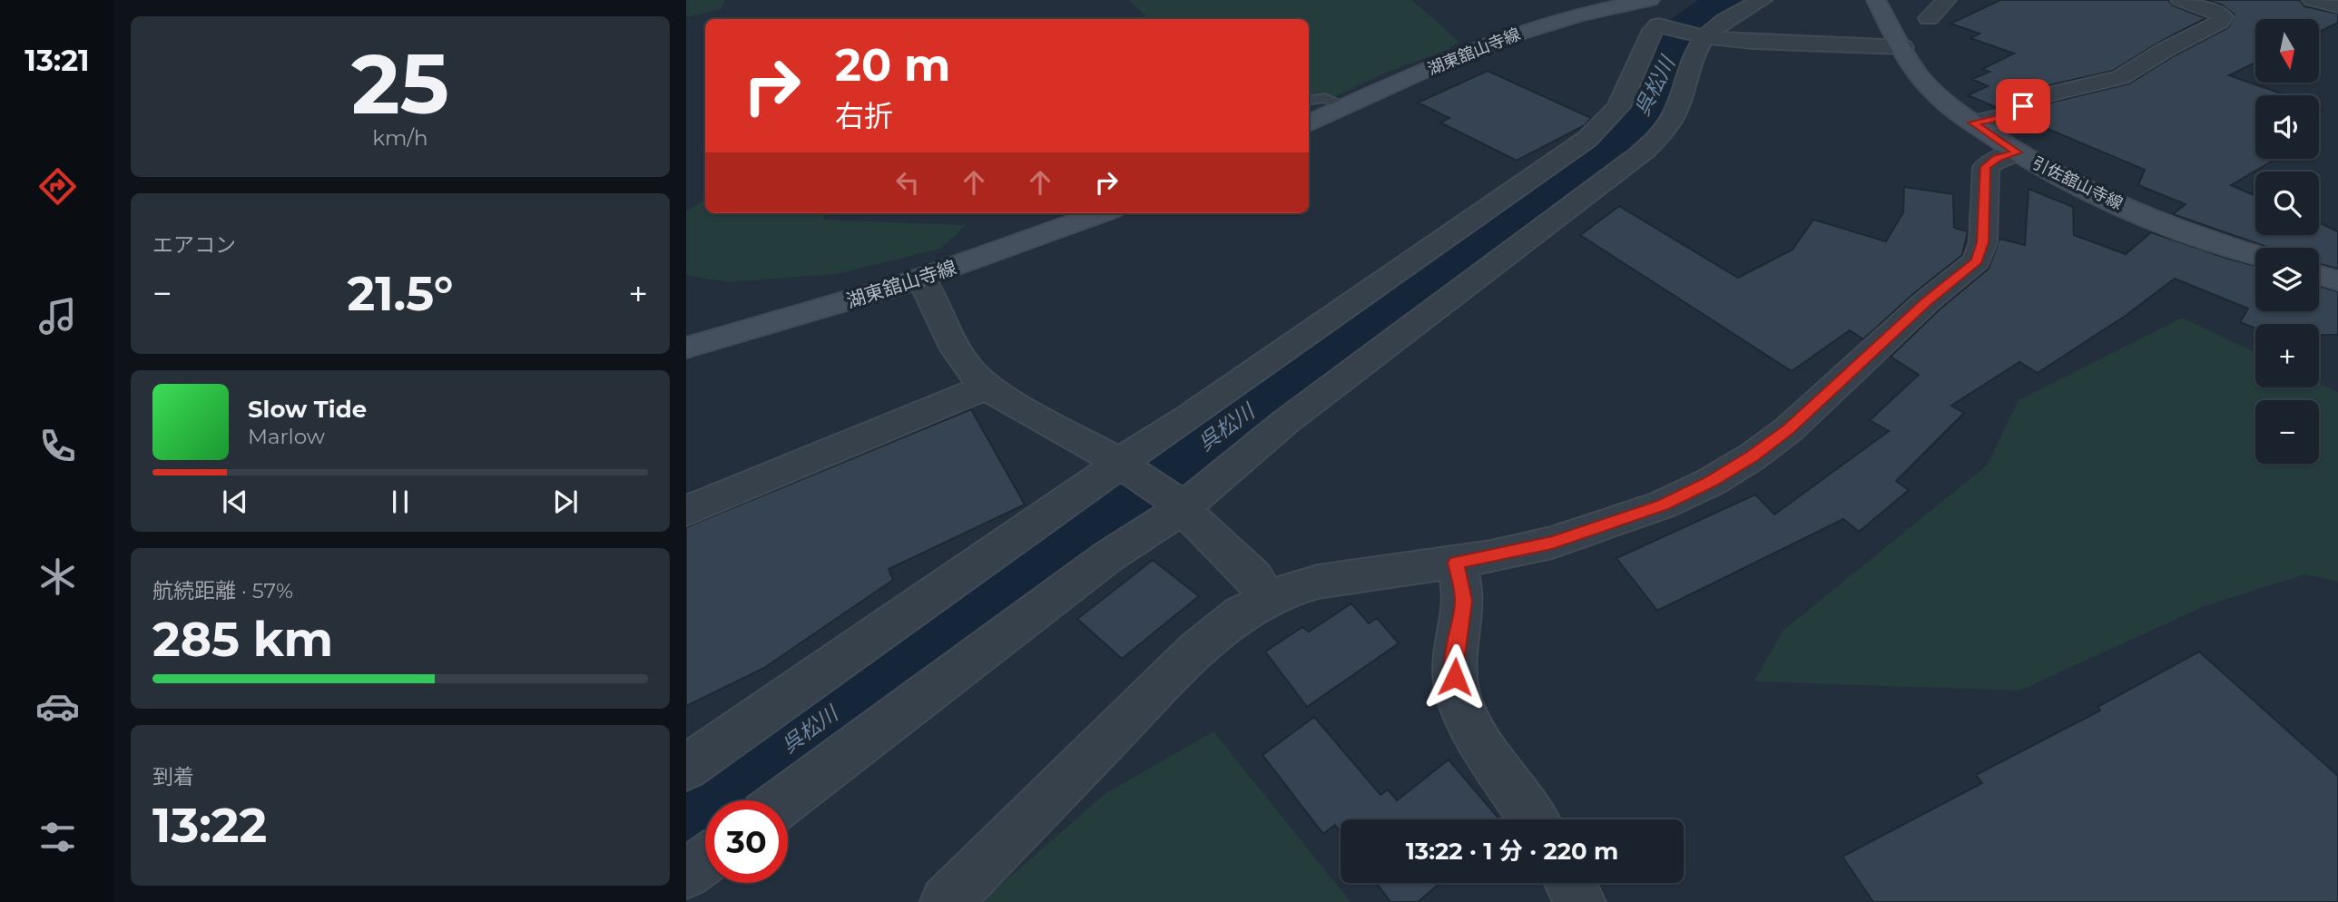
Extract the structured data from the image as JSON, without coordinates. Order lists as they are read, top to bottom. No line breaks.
{"streets":{"main road":["湖東舘山寺線","引佐舘山寺線"]},"water":["呉松川"],"north":"bottom","page":{"tabs":"13:21","tile":[["25","km/h"],"エアコン",["航続距離 · 57%","285 km"],["到着","13:22"]],"map_buttons":["+","−"],"turn":["20 m","右折"],"heat":["−","21.5°","+"],"song":["Slow Tide","Marlow"],"limit":"30","trip":"13:22 · 1 分 · 220 m"}}
